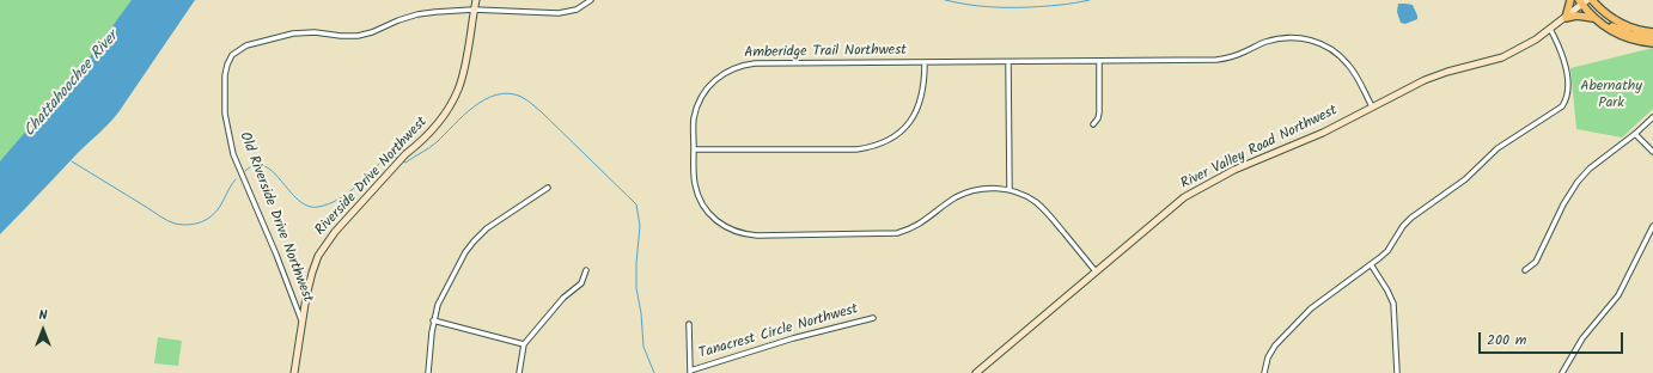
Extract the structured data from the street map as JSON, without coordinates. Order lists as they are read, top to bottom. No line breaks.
{"streets":{"street":["Amberidge Trail Northwest","River Valley Road Northwest","Riverside Drive Northwest","Old Riverside Drive Northwest","Tanacrest Circle Northwest"]},"crossings":[["Amberidge Trail Northwest","River Valley Road Northwest"],["Riverside Drive Northwest","Old Riverside Drive Northwest"]],"water":["Chattahoochee River"],"parks":["Abernathy Park"],"scale_bar":"200 m","north":"top"}
